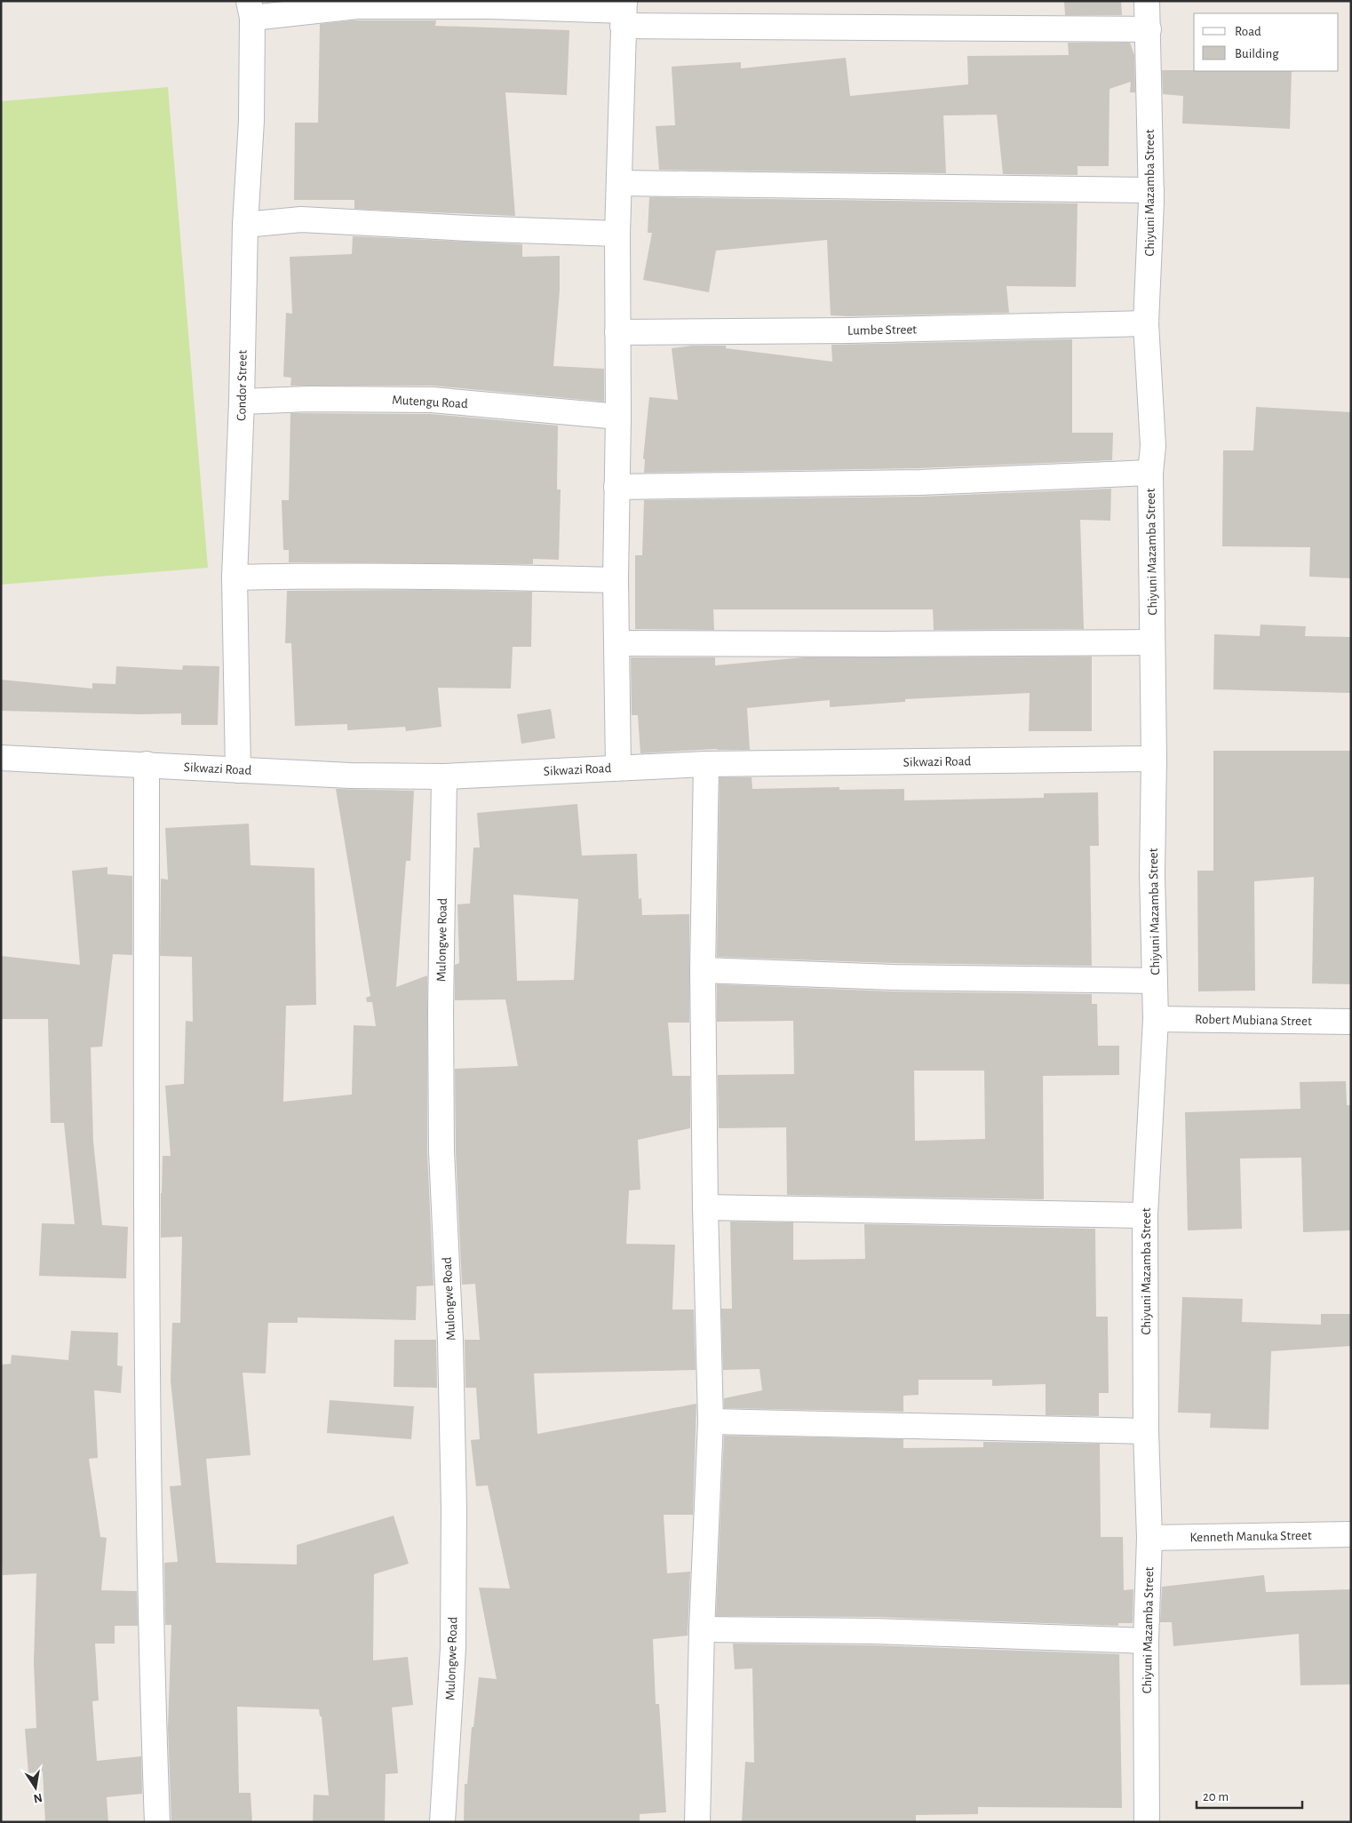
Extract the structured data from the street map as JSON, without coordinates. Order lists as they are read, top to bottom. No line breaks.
{"streets":{"street":["Chiyuni Mazamba Street","Lumbe Street","Condor Street","Mutengu Road","Sikwazi Road","Mulongwe Road","Robert Mubiana Street","Kenneth Manuka Street"]},"crossings":[["Chiyuni Mazamba Street","Lumbe Street"],["Chiyuni Mazamba Street","Sikwazi Road"],["Chiyuni Mazamba Street","Robert Mubiana Street"],["Chiyuni Mazamba Street","Kenneth Manuka Street"],["Condor Street","Mutengu Road"],["Condor Street","Sikwazi Road"],["Sikwazi Road","Mulongwe Road"]],"legend":["Road","Building"],"scale_bar":"20 m","north":"bottom"}
